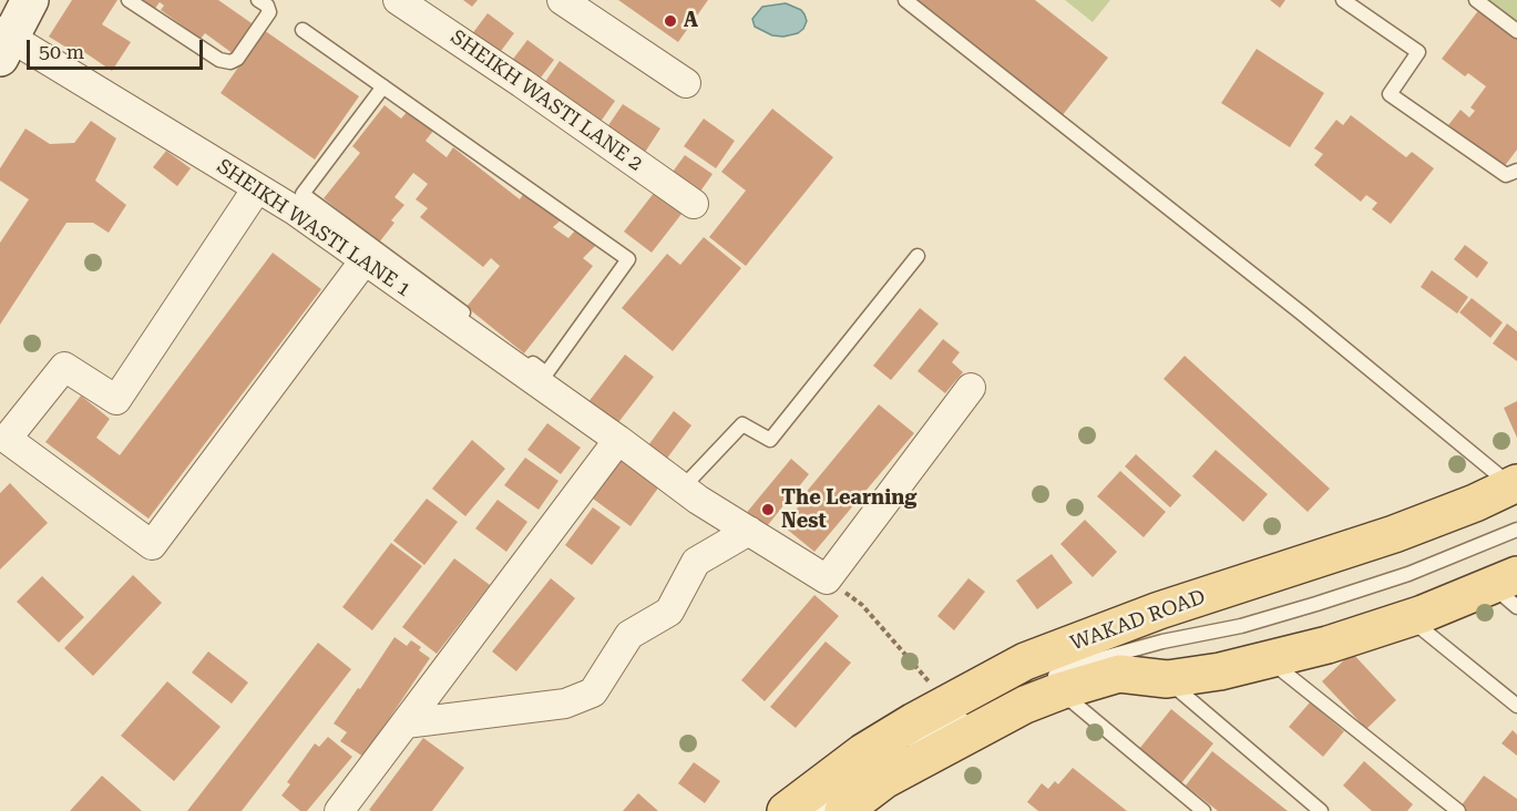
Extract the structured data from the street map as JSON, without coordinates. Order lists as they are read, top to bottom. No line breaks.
{"streets":{"main road":["WAKAD ROAD"],"street":["SHEIKH WASTI LANE 2","SHEIKH WASTI LANE 1"]},"places":["A","The Learning Nest"],"scale_bar":"50 m"}
